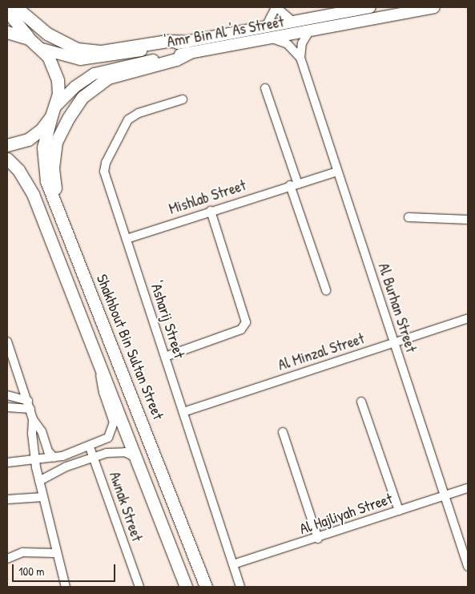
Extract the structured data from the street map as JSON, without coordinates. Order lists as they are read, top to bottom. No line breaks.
{"streets":{"main road":["'Amr Bin Al 'As Street","Shakhbout Bin Sultan Street"],"street":["Mishlab Street","Al Burhan Street","'Asharij Street","Al Minzal Street","Awnak Street","Al Hajliyah Street"]},"crossings":[["'Amr Bin Al 'As Street","Al Burhan Street"],["'Amr Bin Al 'As Street","Shakhbout Bin Sultan Street"],["Mishlab Street","Al Burhan Street"],["Mishlab Street","'Asharij Street"],["Al Burhan Street","Al Minzal Street"],["Al Burhan Street","Al Hajliyah Street"],["'Asharij Street","Al Minzal Street"],["'Asharij Street","Al Hajliyah Street"]],"scale_bar":"100 m"}
